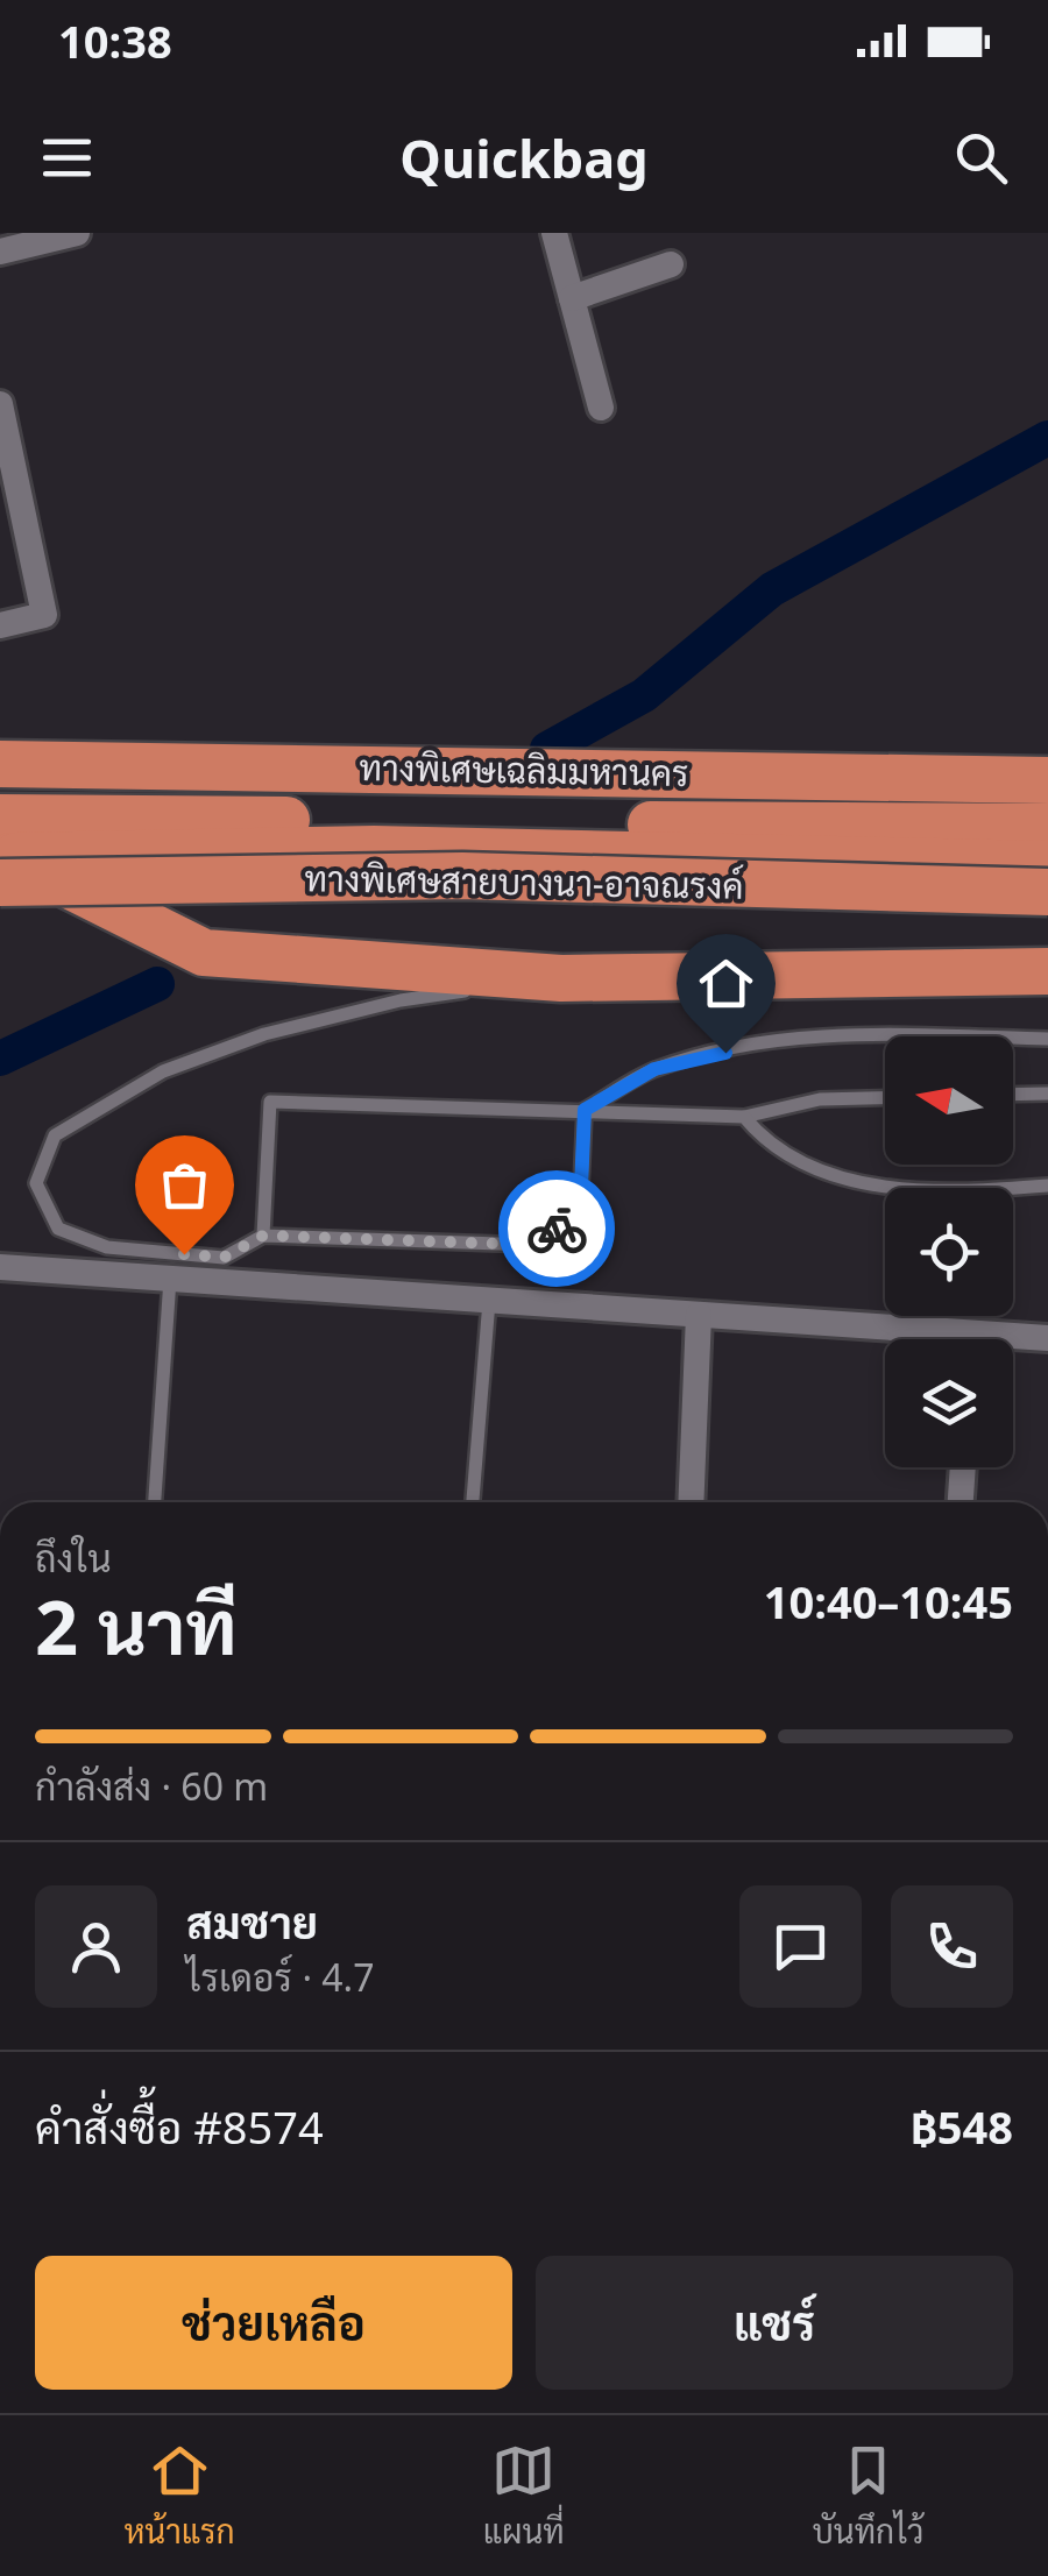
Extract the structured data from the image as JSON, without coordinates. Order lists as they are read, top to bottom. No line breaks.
{"streets":{"highway":["ทางพิเศษเฉลิมมหานคร","ทางพิเศษสายบางนา-อาจณรงค์"]},"north":"left","page":{"status":"10:38","header":"Quickbag","heading":["2 นาที","ถึงใน","10:40–10:45"],"panel":["สมชาย","ไรเดอร์ · 4.7","คำสั่งซื้อ #8574","฿548"],"bar":"กำลังส่ง · 60 m","buttons":["ช่วยเหลือ","แชร์"],"tabs":["หน้าแรก","แผนที่","บันทึกไว้"]}}
